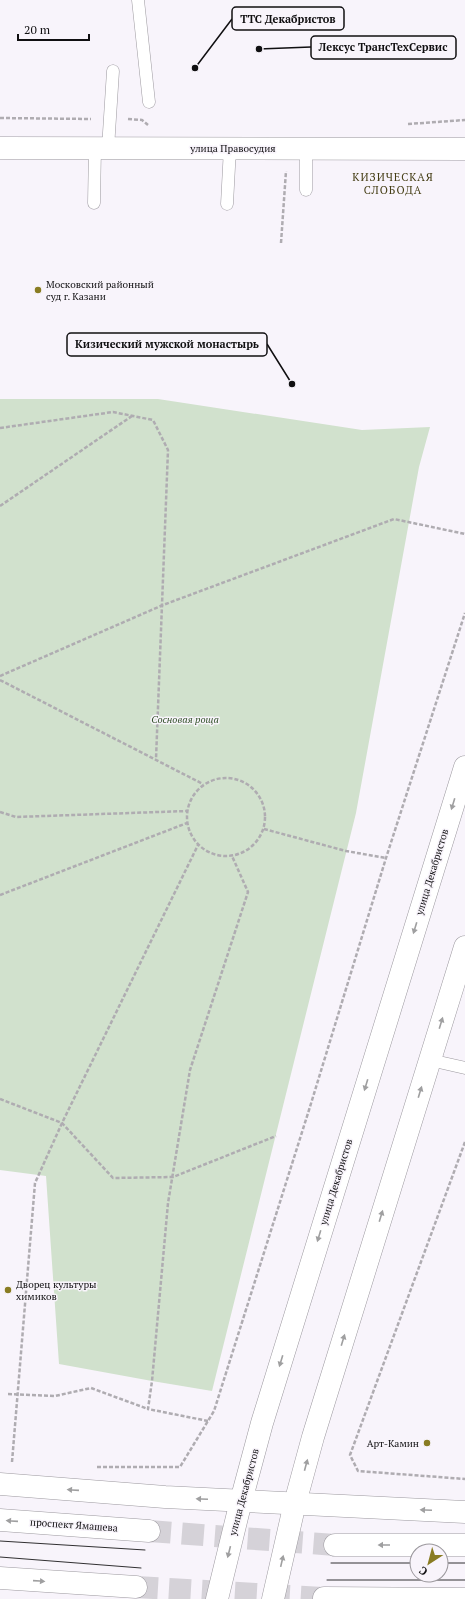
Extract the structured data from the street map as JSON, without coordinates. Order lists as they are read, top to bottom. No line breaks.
{"streets":{"main road":["улица Правосудия","улица Декабристов","проспект Ямашева"]},"districts":["КИЗИЧЕСКАЯ СЛОБОДА"],"parks":["Сосновая роща"],"places":["Лексус ТрансТехСервис","ТТС Декабристов","Московский районный суд г. Казани","Кизический мужской монастырь","Дворец культуры химиков","Арт-Камин"],"scale_bar":"20 m","north":"bottom left"}
